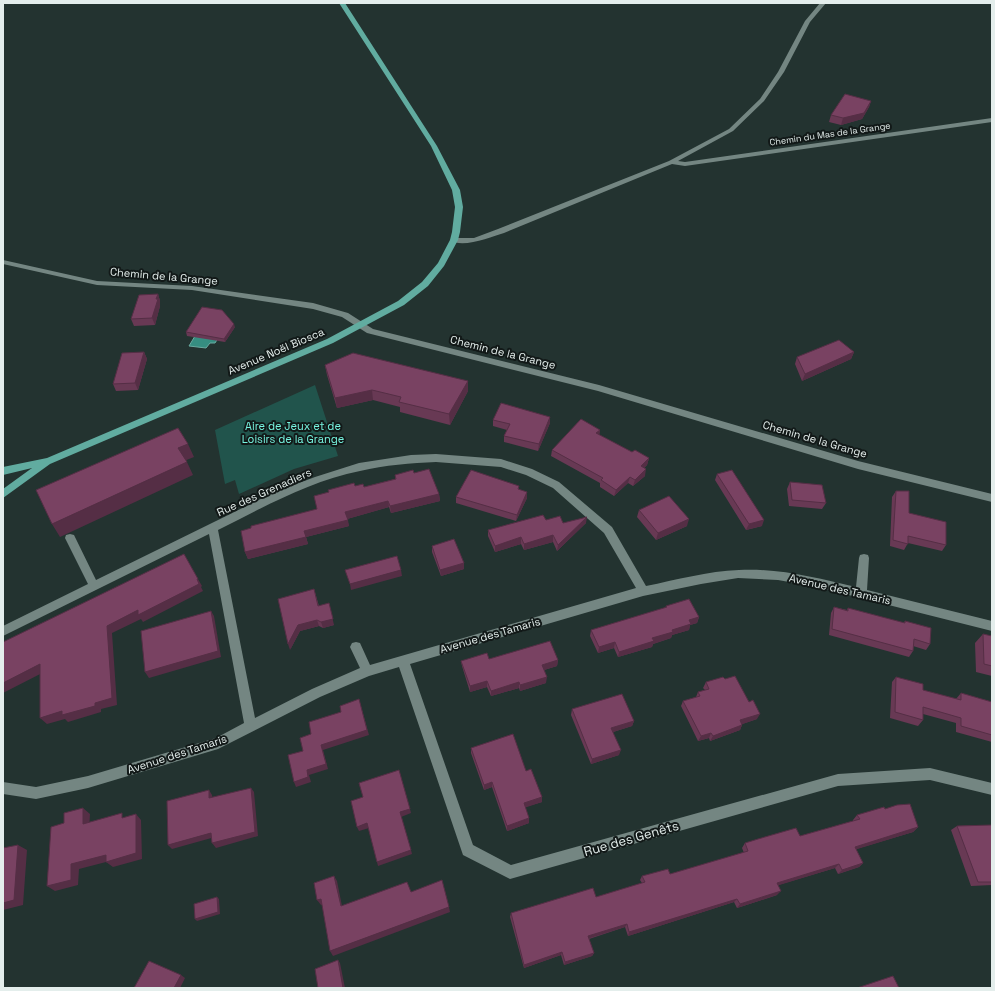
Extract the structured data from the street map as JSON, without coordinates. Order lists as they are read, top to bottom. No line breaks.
{"streets":{"main road":["Avenue Noël Biosca"],"street":["Chemin du Mas de la Grange","Chemin de la Grange","Rue des Grenadiers","Avenue des Tamaris","Rue des Genêts"]},"crossings":[["Chemin de la Grange","Avenue Noël Biosca"],["Rue des Grenadiers","Avenue des Tamaris"],["Avenue des Tamaris","Rue des Genêts"]],"parks":["Aire de Jeux et de Loisirs de la Grange"]}
